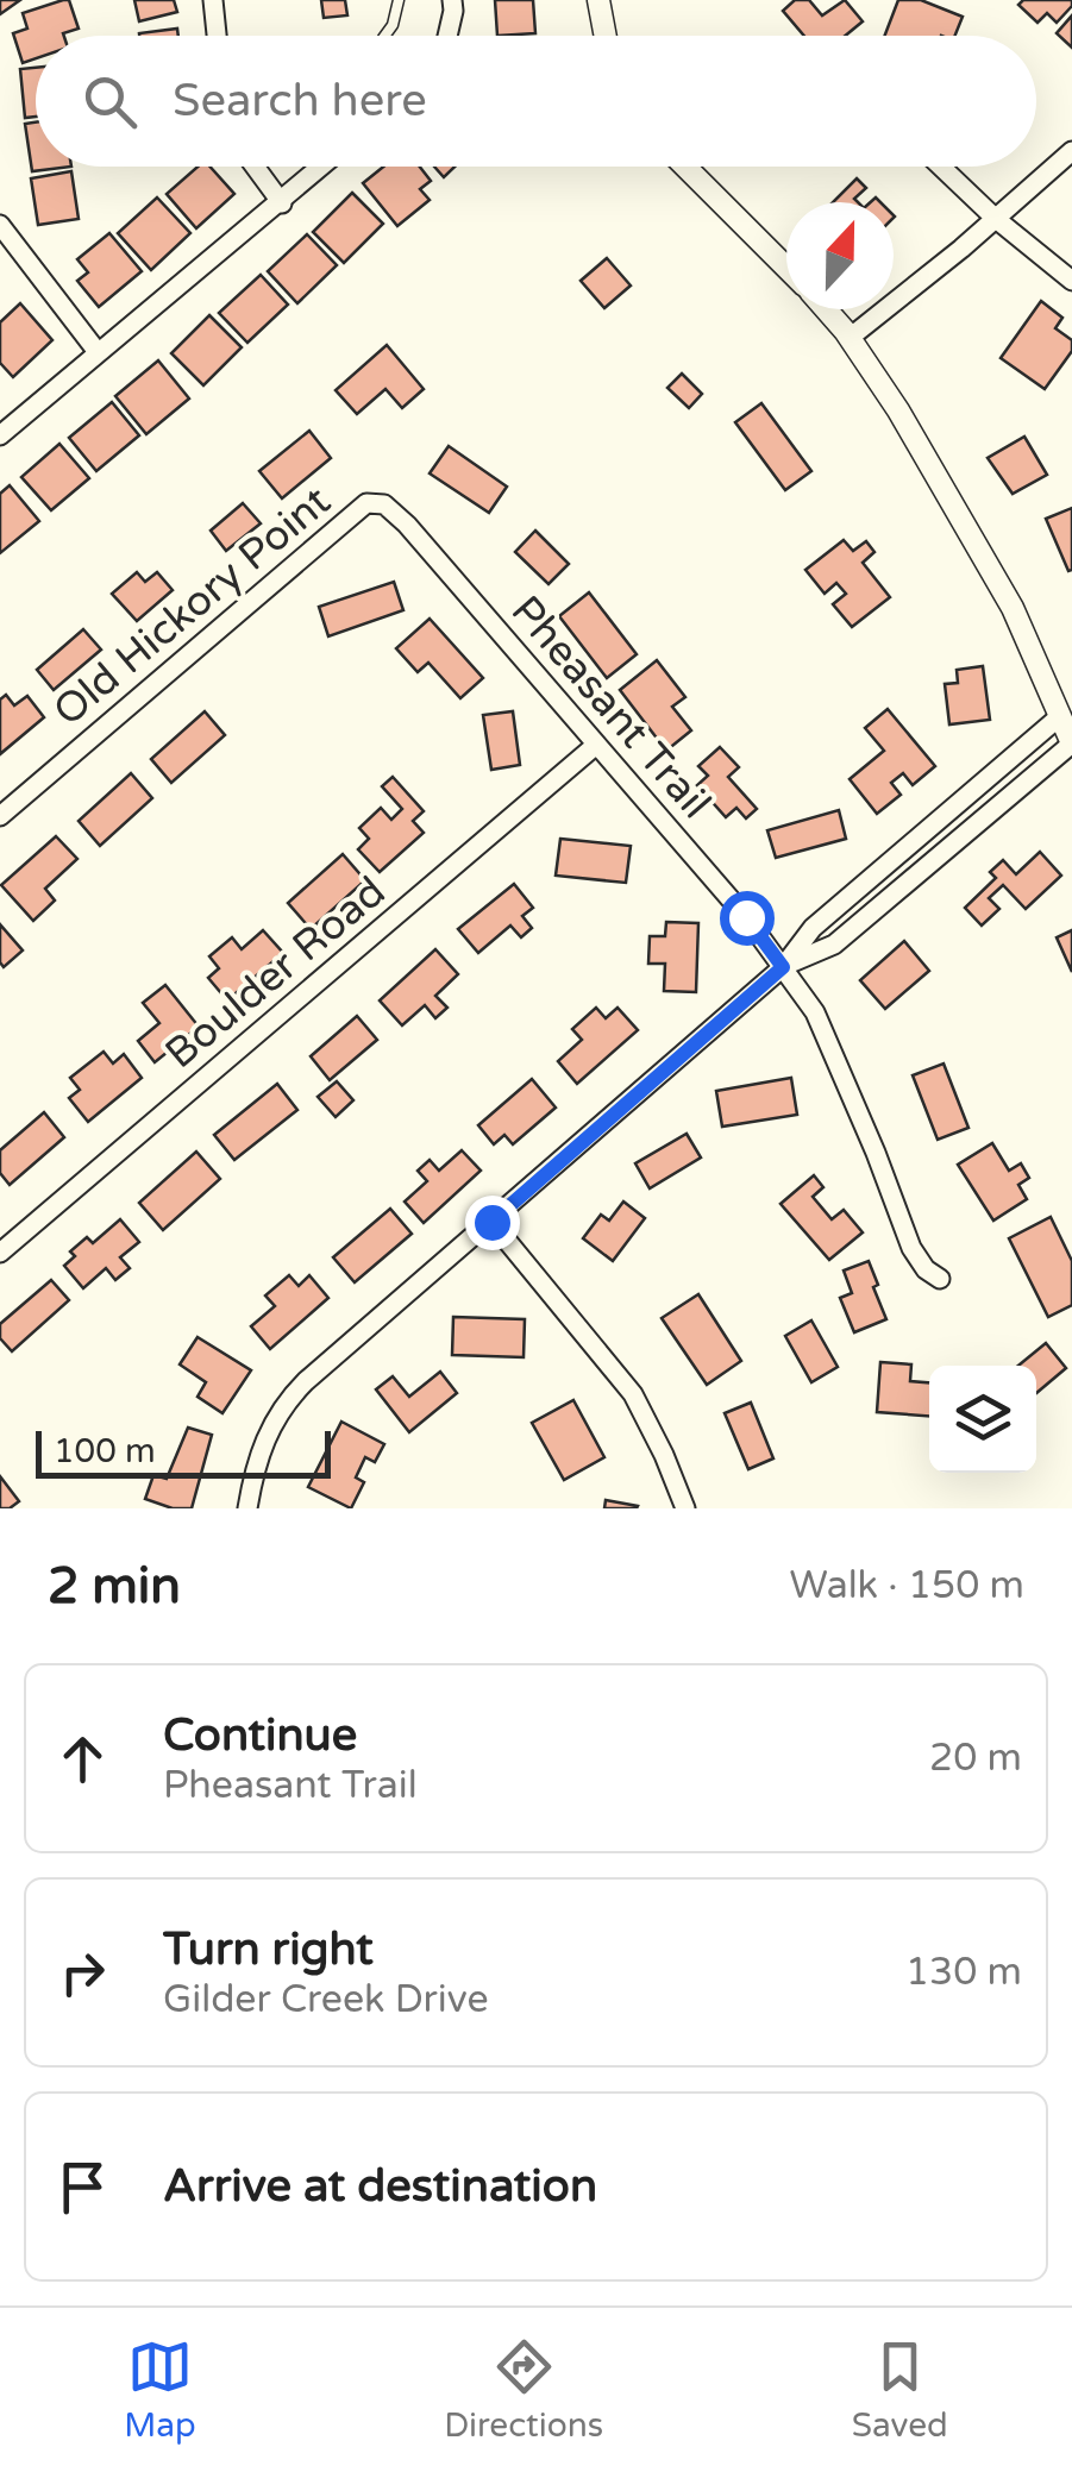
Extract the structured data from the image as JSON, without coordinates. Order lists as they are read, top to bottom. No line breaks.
{"streets":{"street":["Old Hickory Point","Pheasant Trail","Boulder Road"]},"crossings":[["Old Hickory Point","Pheasant Trail"],["Pheasant Trail","Boulder Road"]],"scale_bar":"100 m","north":"top","page":{"search":"Search here","scale":"100 m","heading":["2 min","Walk · 150 m"],"list":[["Continue","Pheasant Trail","20 m"],["Turn right","Gilder Creek Drive","130 m"],"Arrive at destination"],"nav":["Map","Directions","Saved"]}}
